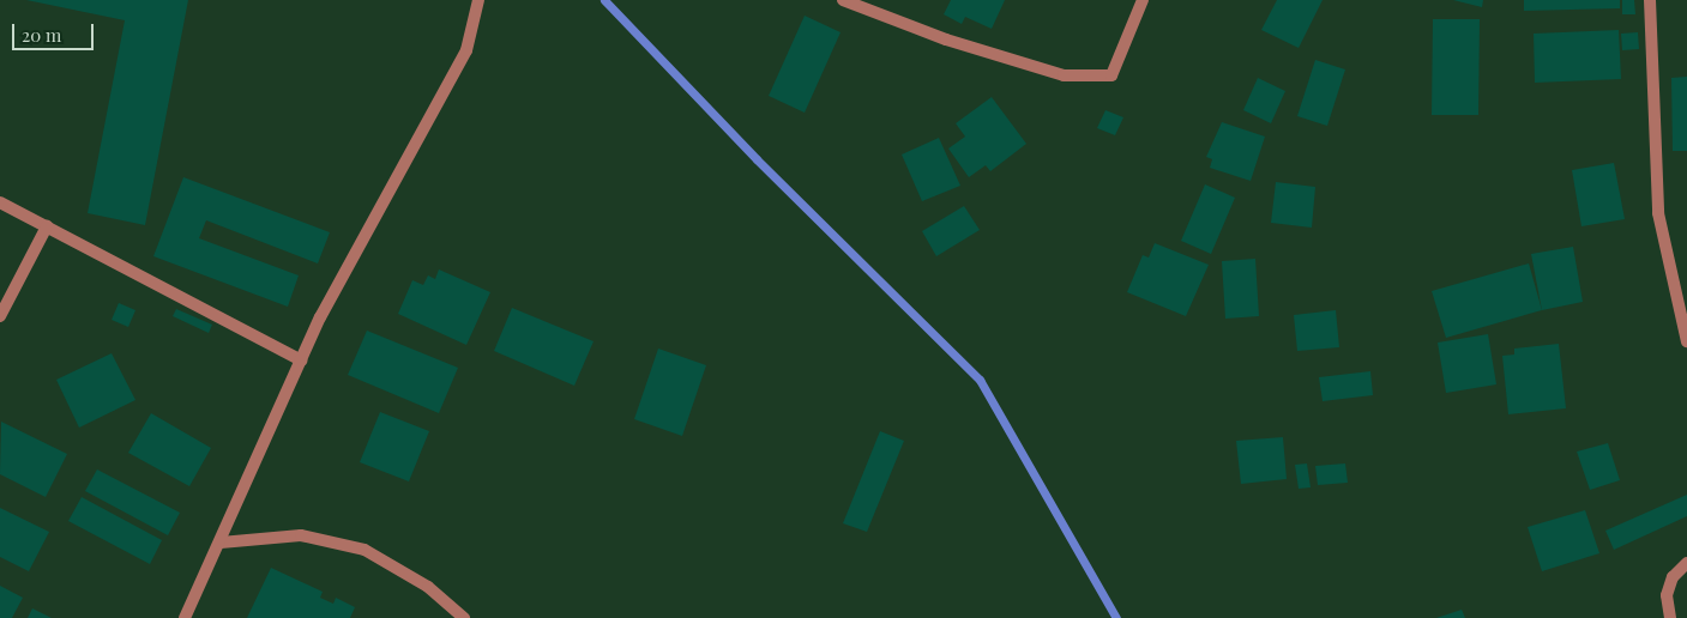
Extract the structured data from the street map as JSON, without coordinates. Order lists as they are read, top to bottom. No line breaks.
{"scale_bar":"20 m"}
